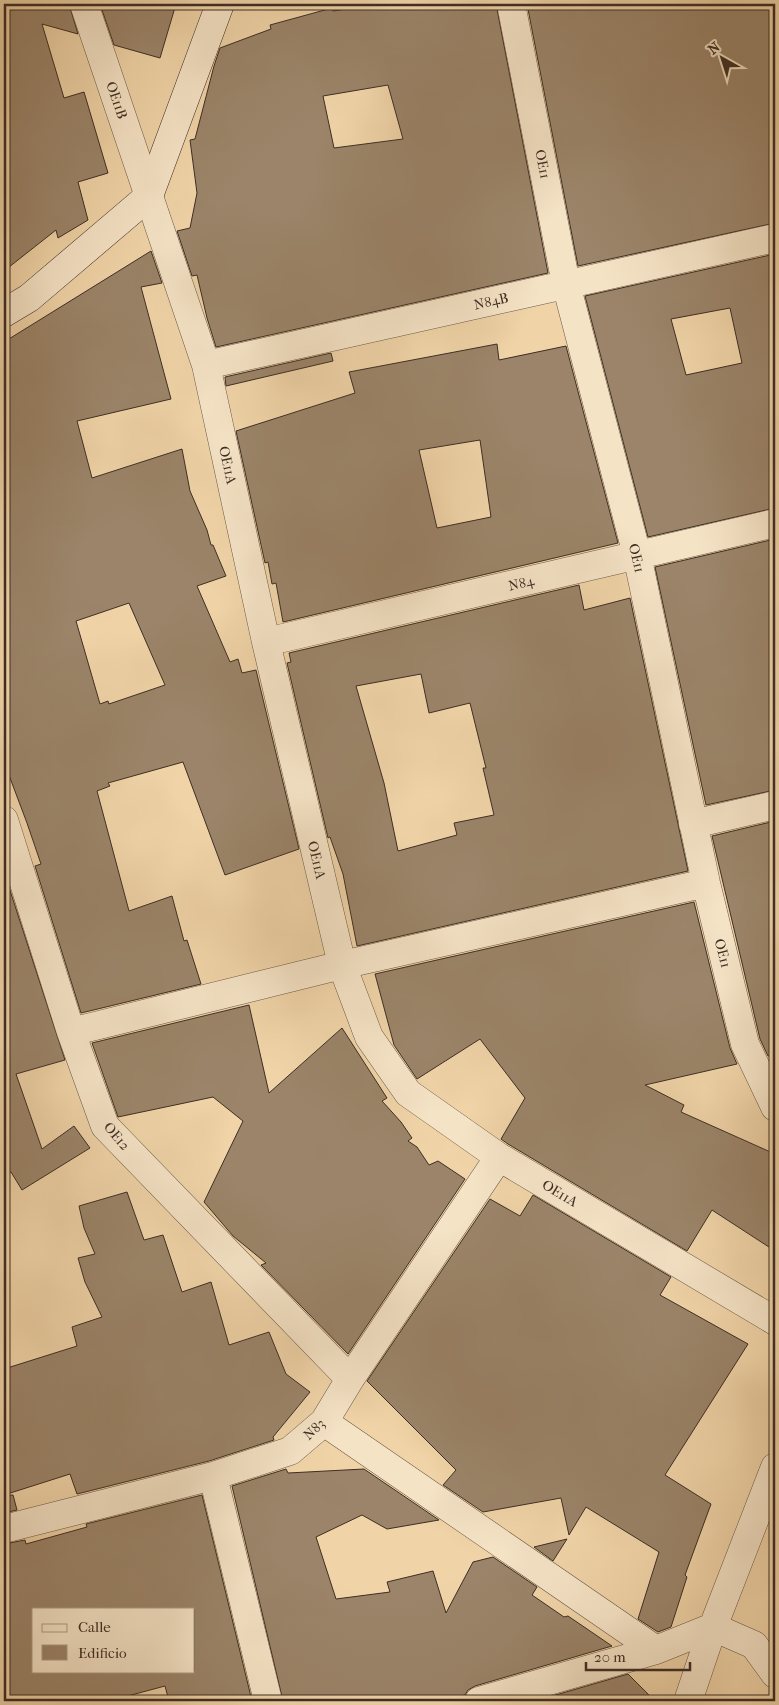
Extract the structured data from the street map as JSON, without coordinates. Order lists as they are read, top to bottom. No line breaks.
{"streets":{"street":["OE11B","OE11","N84B","OE11A","N84","OE12","N83"]},"crossings":[["OE11B","OE11A"],["OE11","N84B"],["OE11","N84"],["N84B","OE11A"],["OE11A","N84"],["OE11A","N83"],["OE12","N83"]],"legend":["Calle","Edificio"],"scale_bar":"20 m","north":"top left"}
